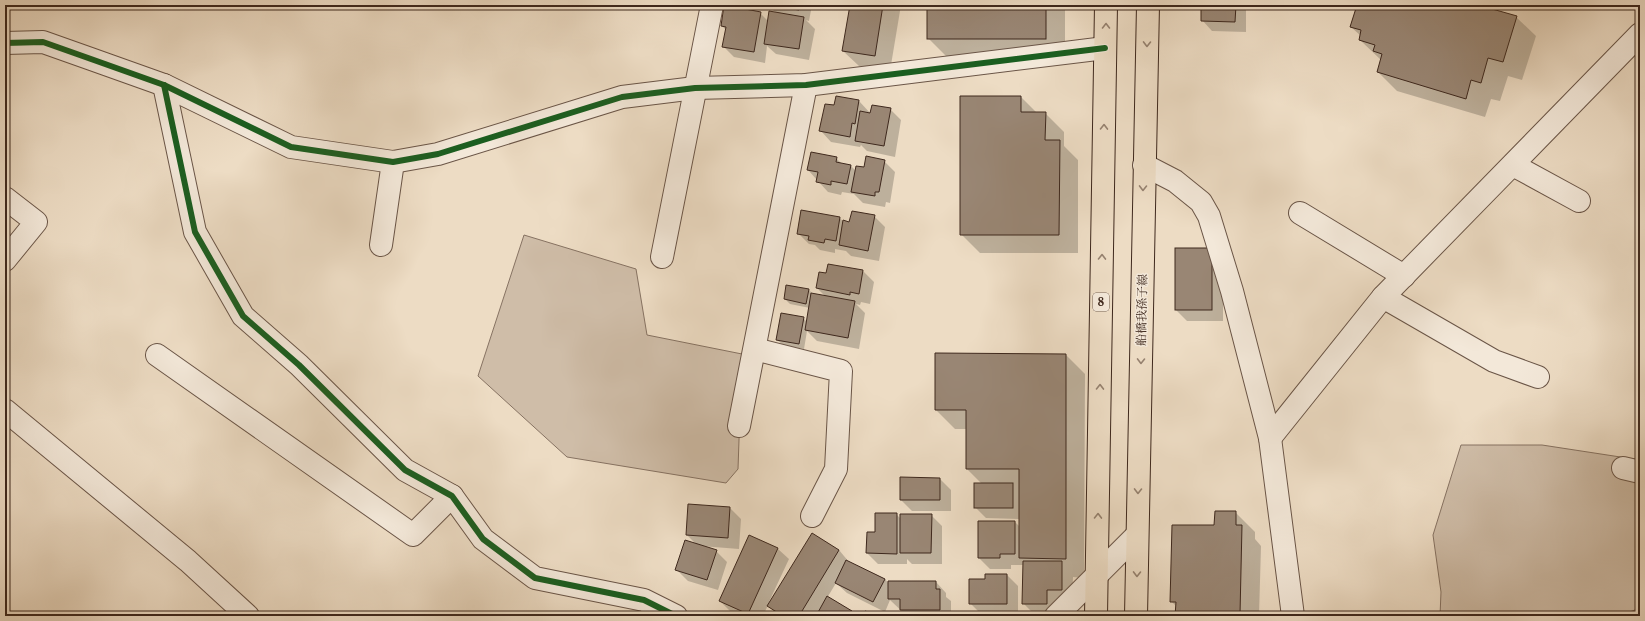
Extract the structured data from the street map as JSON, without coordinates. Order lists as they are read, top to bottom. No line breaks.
{"streets":{"main road":["8","船橋我孫子線"]}}
